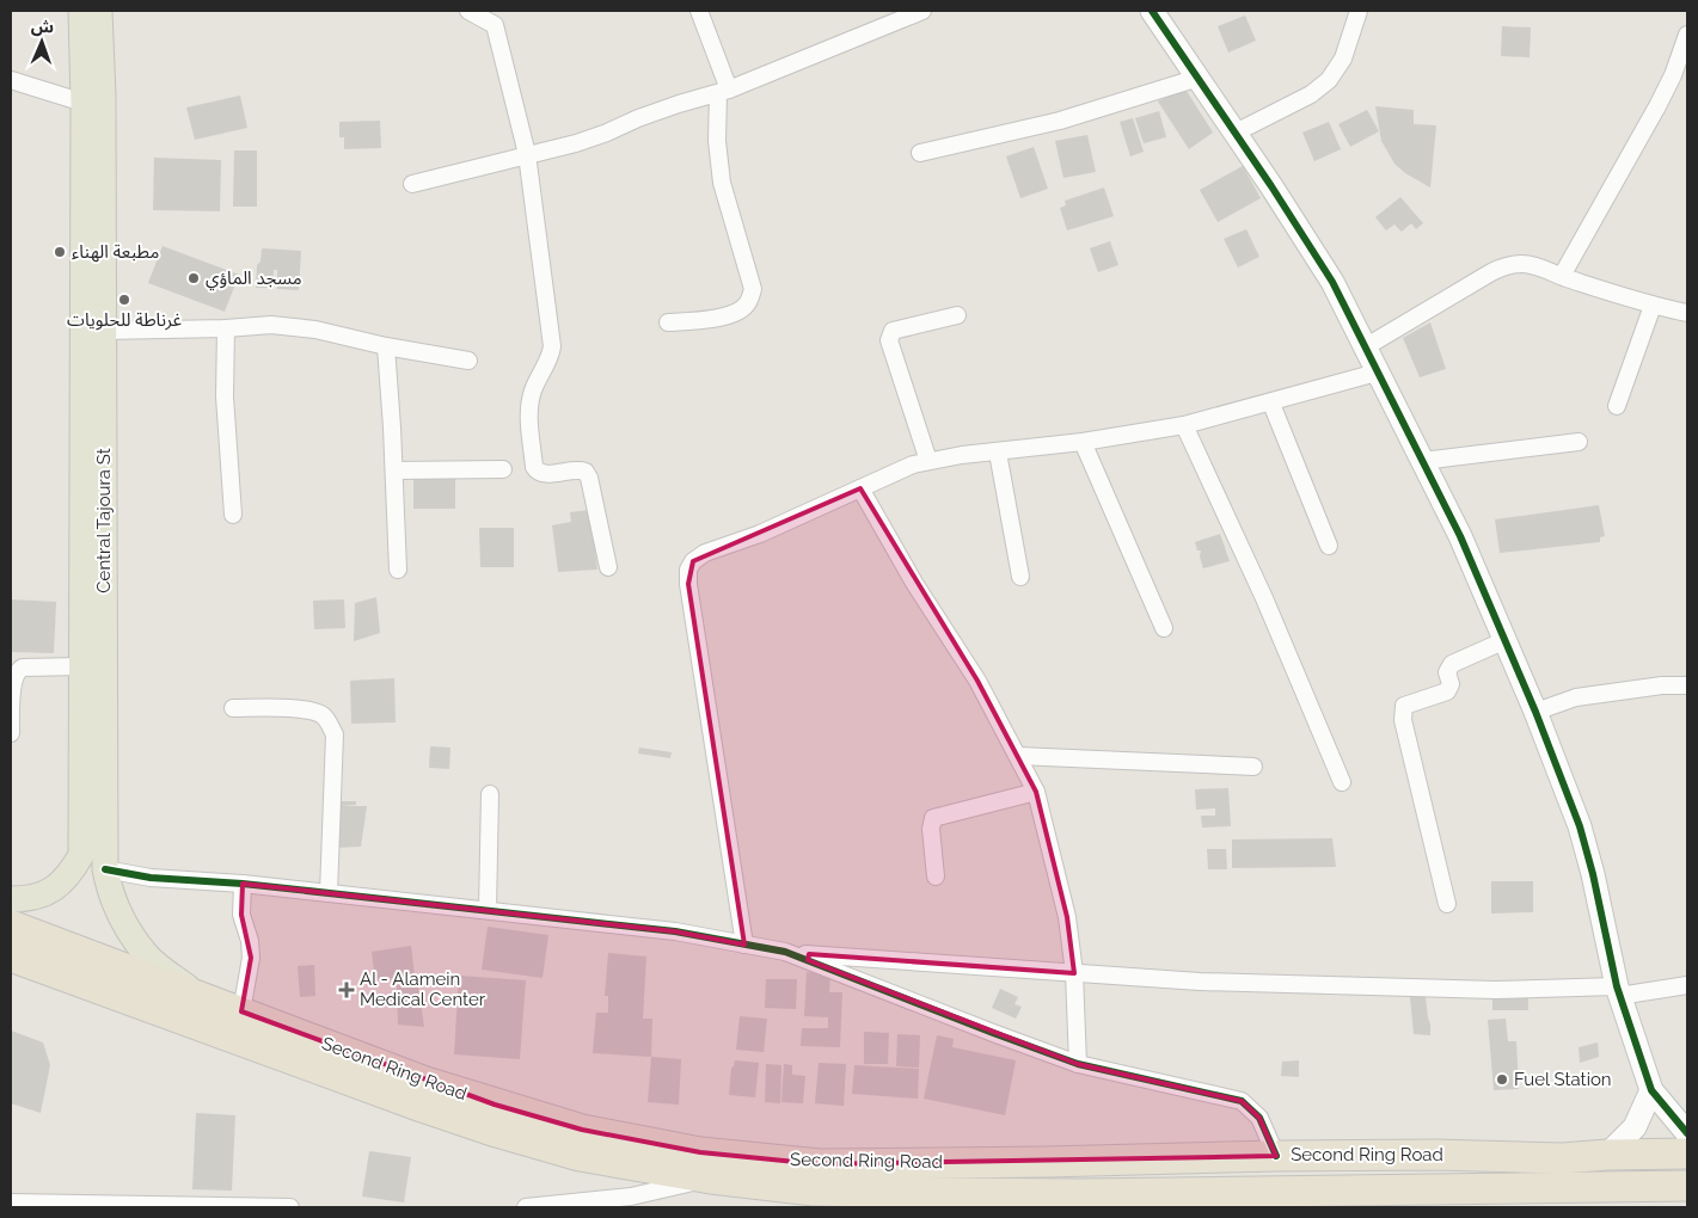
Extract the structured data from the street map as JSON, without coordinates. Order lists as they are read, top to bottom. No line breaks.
{"streets":{"highway":["Second Ring Road"],"main road":["Central Tajoura St"]},"crossings":[["Central Tajoura St","Second Ring Road"]],"places":{"other":["مطبعة الهناء","مسجد الماؤي","غرناطة للحلويات","Fuel Station"],"health":["Al - Alamein Medical Center"]},"north":"top"}
